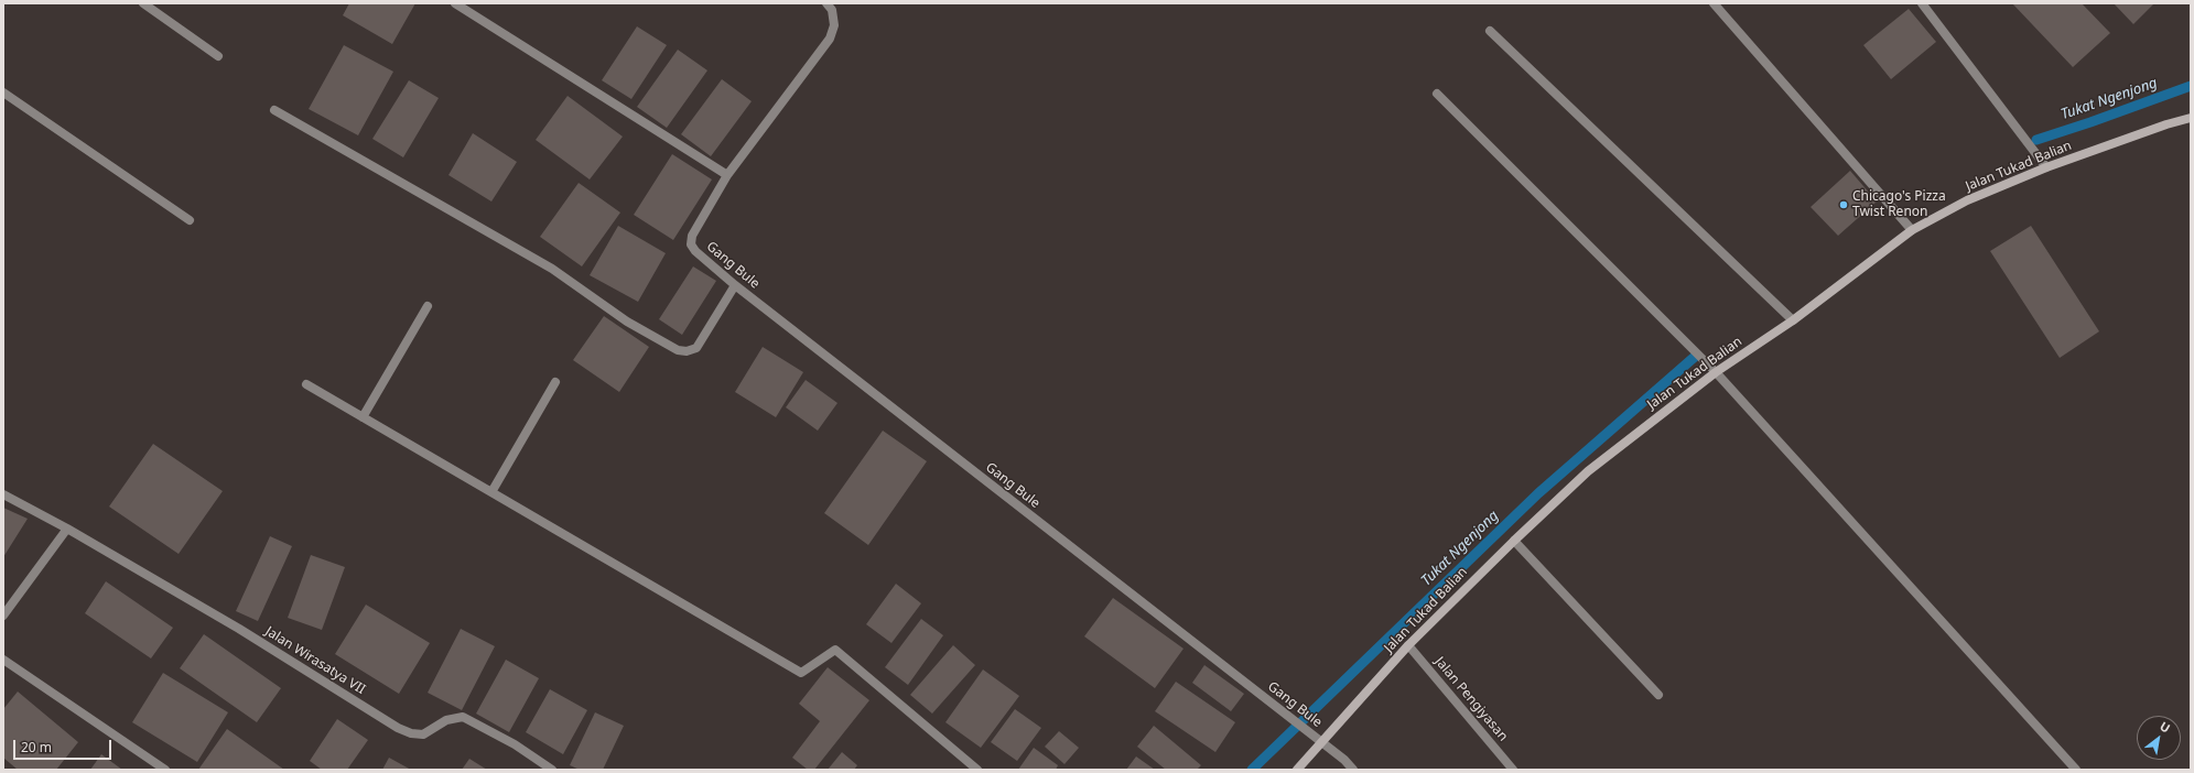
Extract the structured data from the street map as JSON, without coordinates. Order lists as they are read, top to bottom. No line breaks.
{"streets":{"street":["Jalan Tukad Balian","Gang Bule","Jalan Wirasatya VII","Jalan Pengiyasan"]},"crossings":[["Jalan Tukad Balian","Gang Bule"],["Jalan Tukad Balian","Jalan Pengiyasan"]],"water":["Tukat Ngenjong"],"places":["Chicago's Pizza Twist Renon"],"scale_bar":"20 m","north":"top right"}
